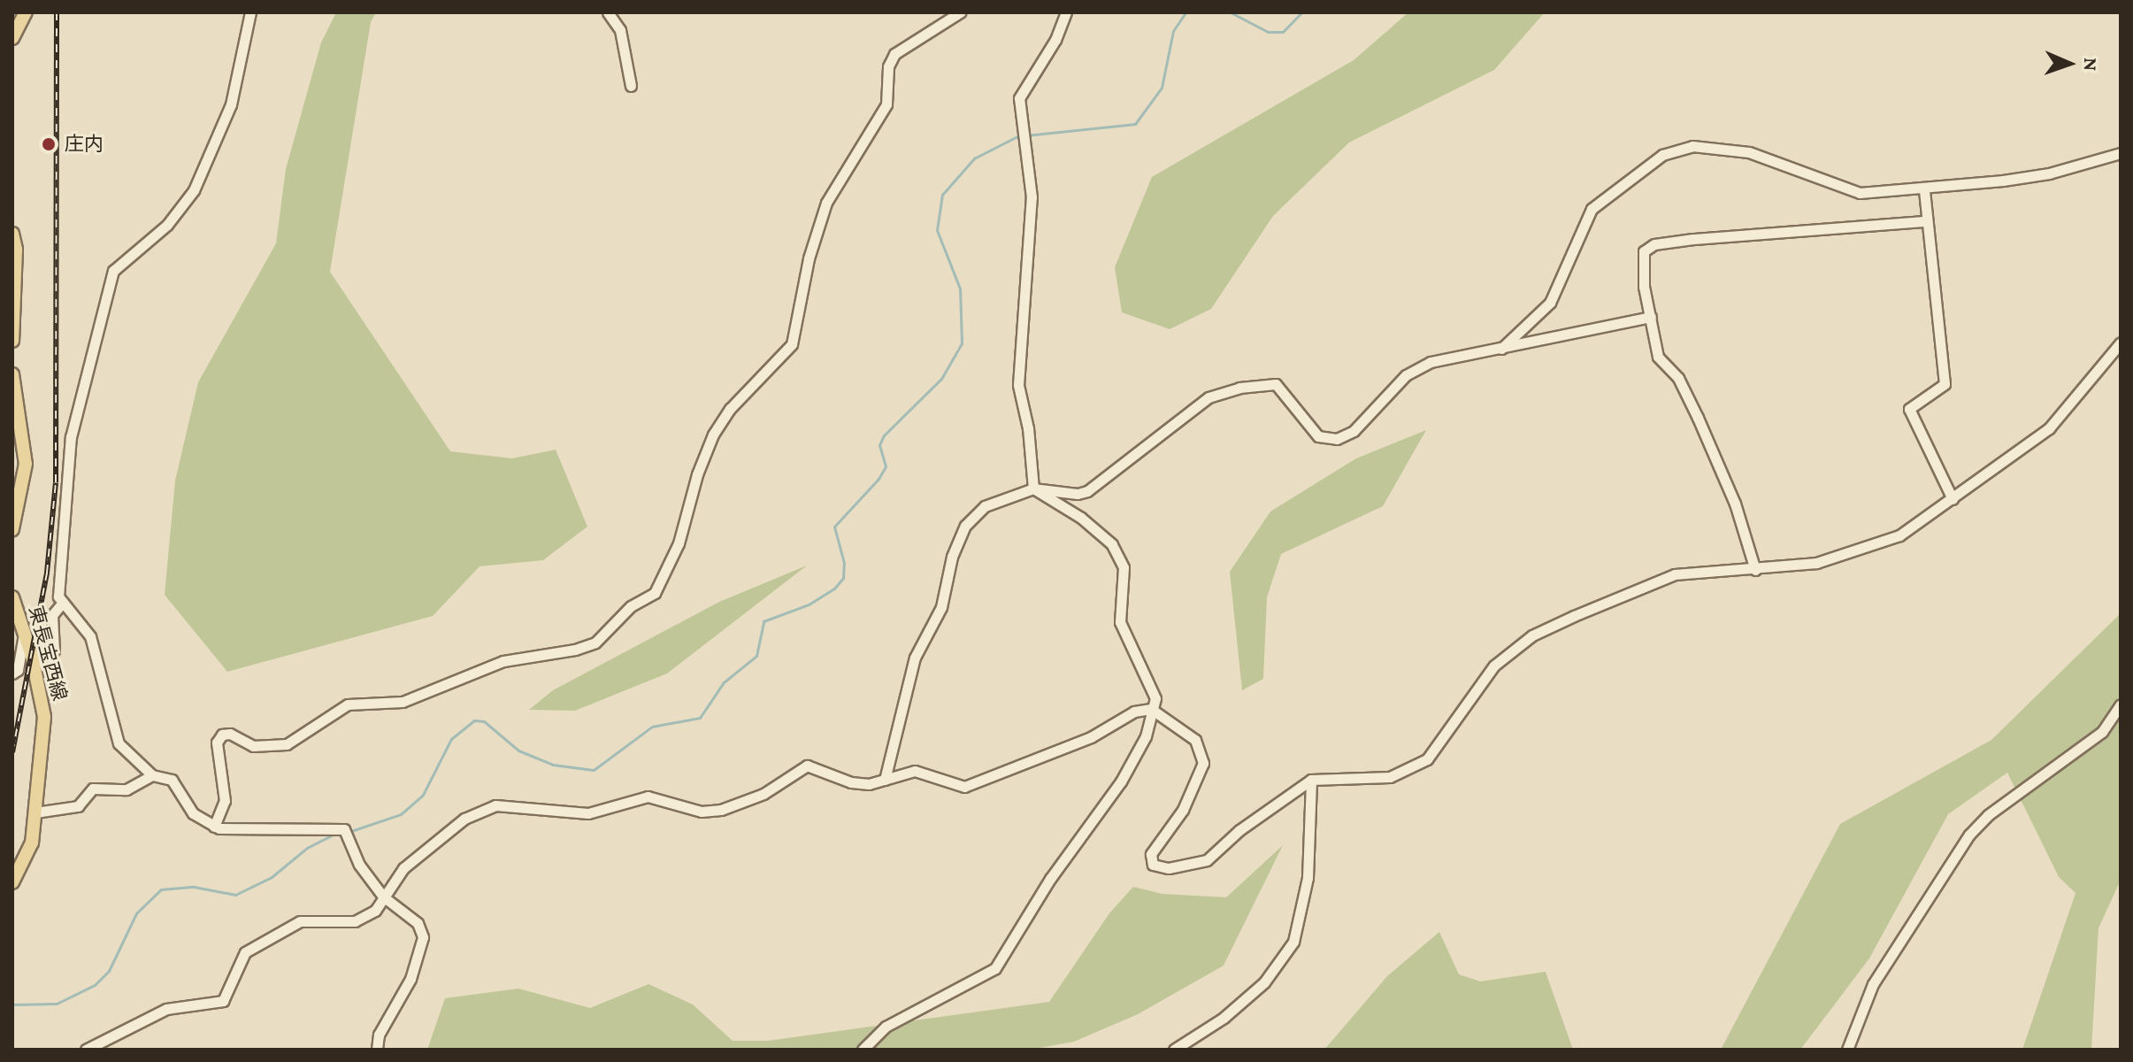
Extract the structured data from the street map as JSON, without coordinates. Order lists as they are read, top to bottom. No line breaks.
{"streets":{"main road":["東長宝西線"]},"places":["庄内"],"north":"right"}
